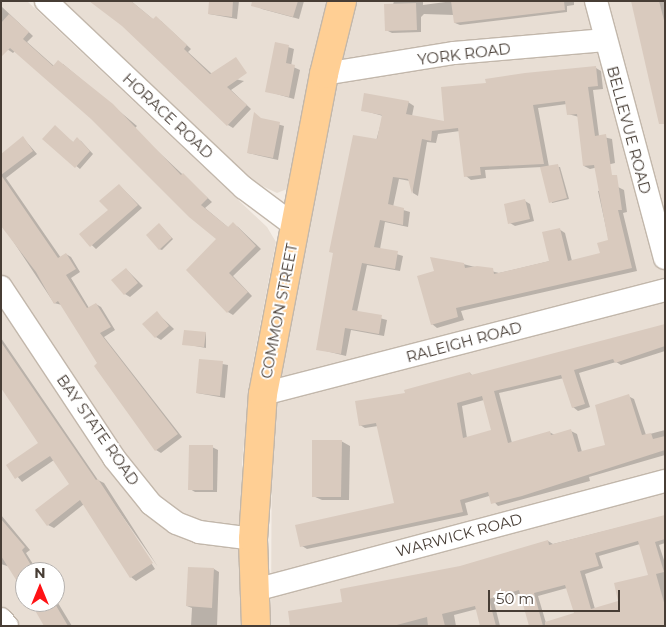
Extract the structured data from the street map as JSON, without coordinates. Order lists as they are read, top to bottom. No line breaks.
{"streets":{"main road":["COMMON STREET"],"street":["YORK ROAD","HORACE ROAD","BELLEVUE ROAD","RALEIGH ROAD","BAY STATE ROAD","WARWICK ROAD"]},"crossings":[["YORK ROAD","BELLEVUE ROAD"],["YORK ROAD","COMMON STREET"],["HORACE ROAD","COMMON STREET"],["COMMON STREET","RALEIGH ROAD"],["COMMON STREET","BAY STATE ROAD"],["COMMON STREET","WARWICK ROAD"]],"scale_bar":"50 m","north":"top"}
